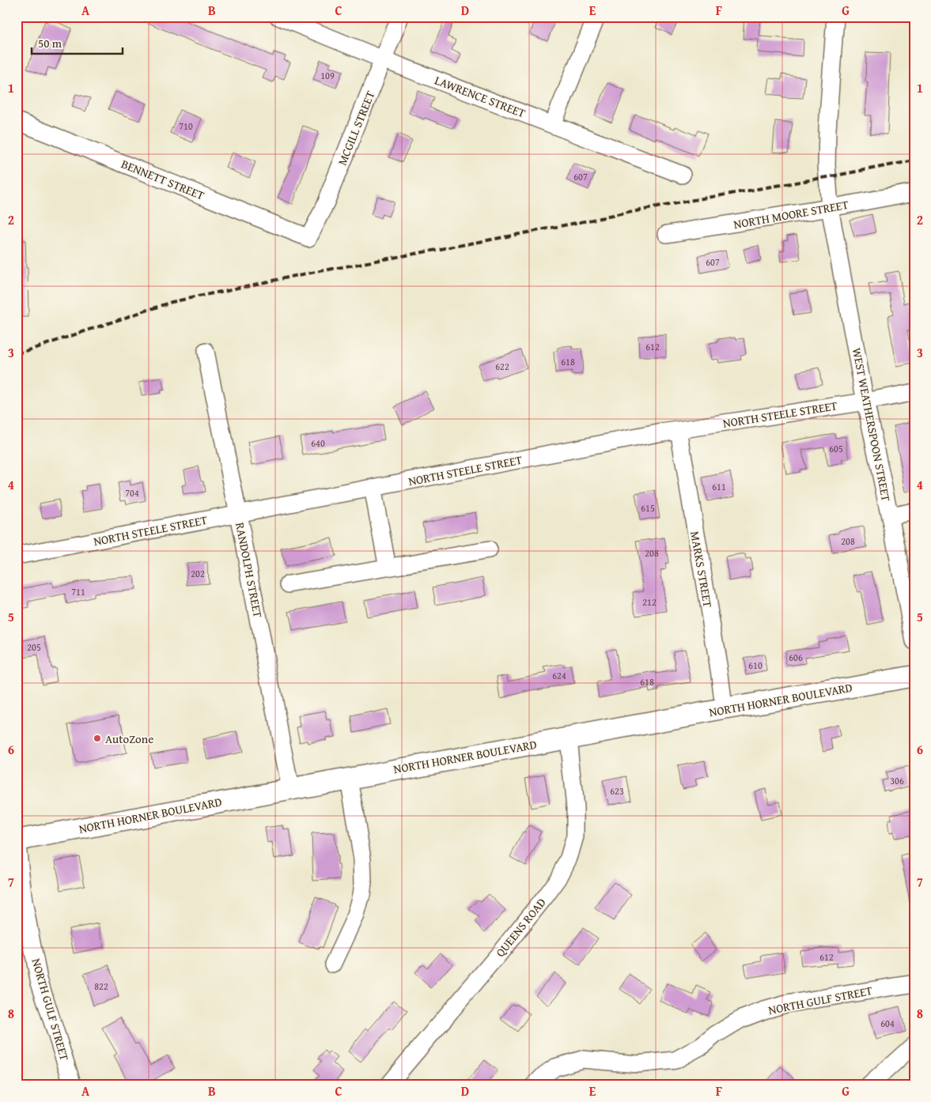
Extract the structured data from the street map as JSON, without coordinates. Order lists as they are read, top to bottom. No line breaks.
{"streets":{"main road":["NORTH HORNER BOULEVARD"],"street":["LAWRENCE STREET","MCGILL STREET","BENNETT STREET","NORTH MOORE STREET","NORTH STEELE STREET","WEST WEATHERSPOON STREET","MARKS STREET","RANDOLPH STREET","QUEENS ROAD","NORTH GULF STREET"]},"crossings":[["LAWRENCE STREET","MCGILL STREET"],["MCGILL STREET","BENNETT STREET"],["NORTH MOORE STREET","WEST WEATHERSPOON STREET"],["NORTH STEELE STREET","WEST WEATHERSPOON STREET"],["NORTH STEELE STREET","MARKS STREET"],["NORTH STEELE STREET","RANDOLPH STREET"],["MARKS STREET","NORTH HORNER BOULEVARD"],["RANDOLPH STREET","NORTH HORNER BOULEVARD"],["NORTH HORNER BOULEVARD","QUEENS ROAD"],["NORTH HORNER BOULEVARD","NORTH GULF STREET"]],"places":["AutoZone"],"house_numbers":["109","710","607","607","612","618","622","640","605","611","704","615","208","208","202","711","212","205","606","610","624","618","306","623","612","822","604"],"scale_bar":"50 m","grid":{"columns":["A","B","C","D","E","F","G"],"rows":["1","2","3","4","5","6","7","8"]}}
